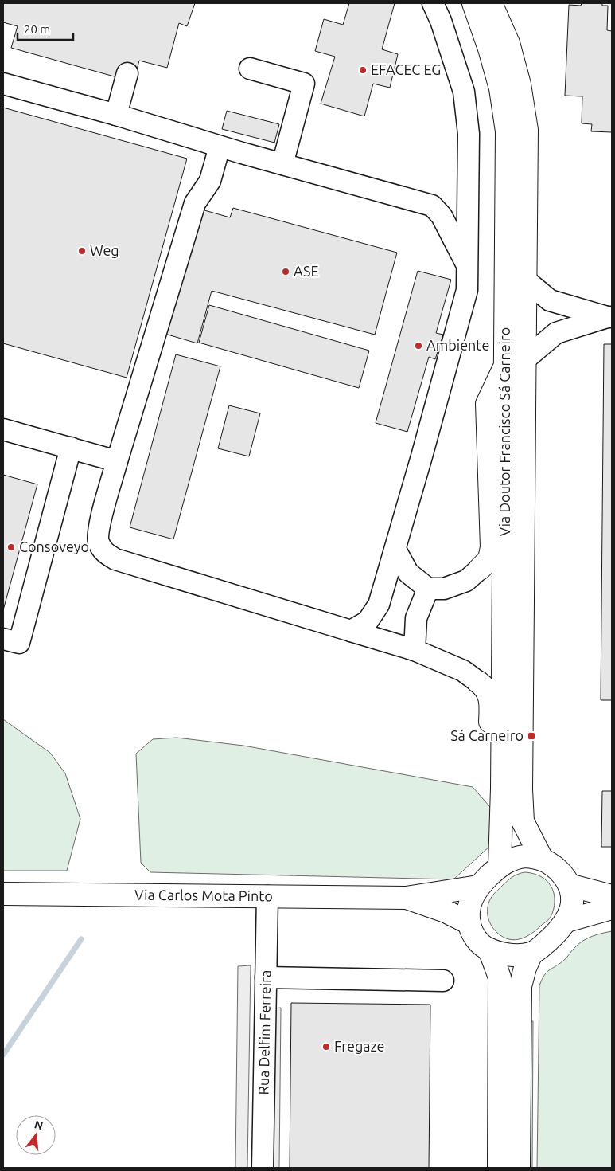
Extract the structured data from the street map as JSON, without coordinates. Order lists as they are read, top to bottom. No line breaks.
{"streets":{"main road":["Via Doutor Francisco Sá Carneiro","Via Carlos Mota Pinto"],"street":["Rua Delfim Ferreira"]},"crossings":[["Via Doutor Francisco Sá Carneiro","Via Carlos Mota Pinto"],["Via Carlos Mota Pinto","Rua Delfim Ferreira"]],"places":{"other":["EFACEC EG","Weg","ASE","Ambiente","Consoveyo","Fregaze"],"transit":["Sá Carneiro"]},"scale_bar":"20 m","north":"top"}
